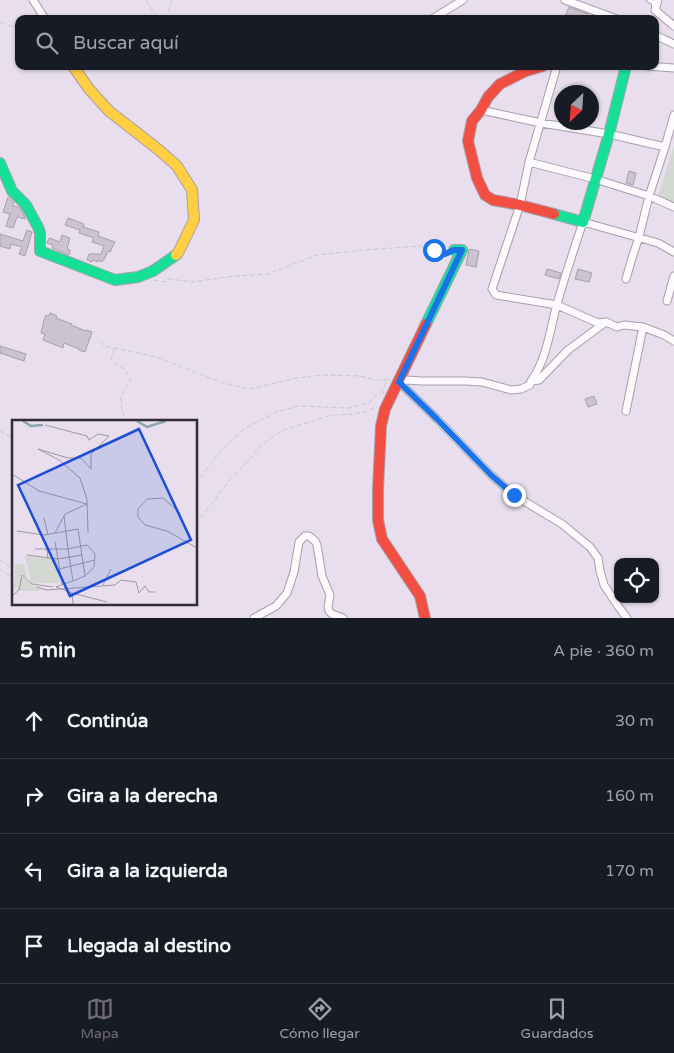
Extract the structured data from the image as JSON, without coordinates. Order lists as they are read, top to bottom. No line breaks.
{"north":"bottom left","page":{"search":"Buscar aquí","heading":["5 min","A pie · 360 m"],"list":[["Continúa","30 m"],["Gira a la derecha","160 m"],["Gira a la izquierda","170 m"],"Llegada al destino"],"nav":["Mapa","Cómo llegar","Guardados"]}}
